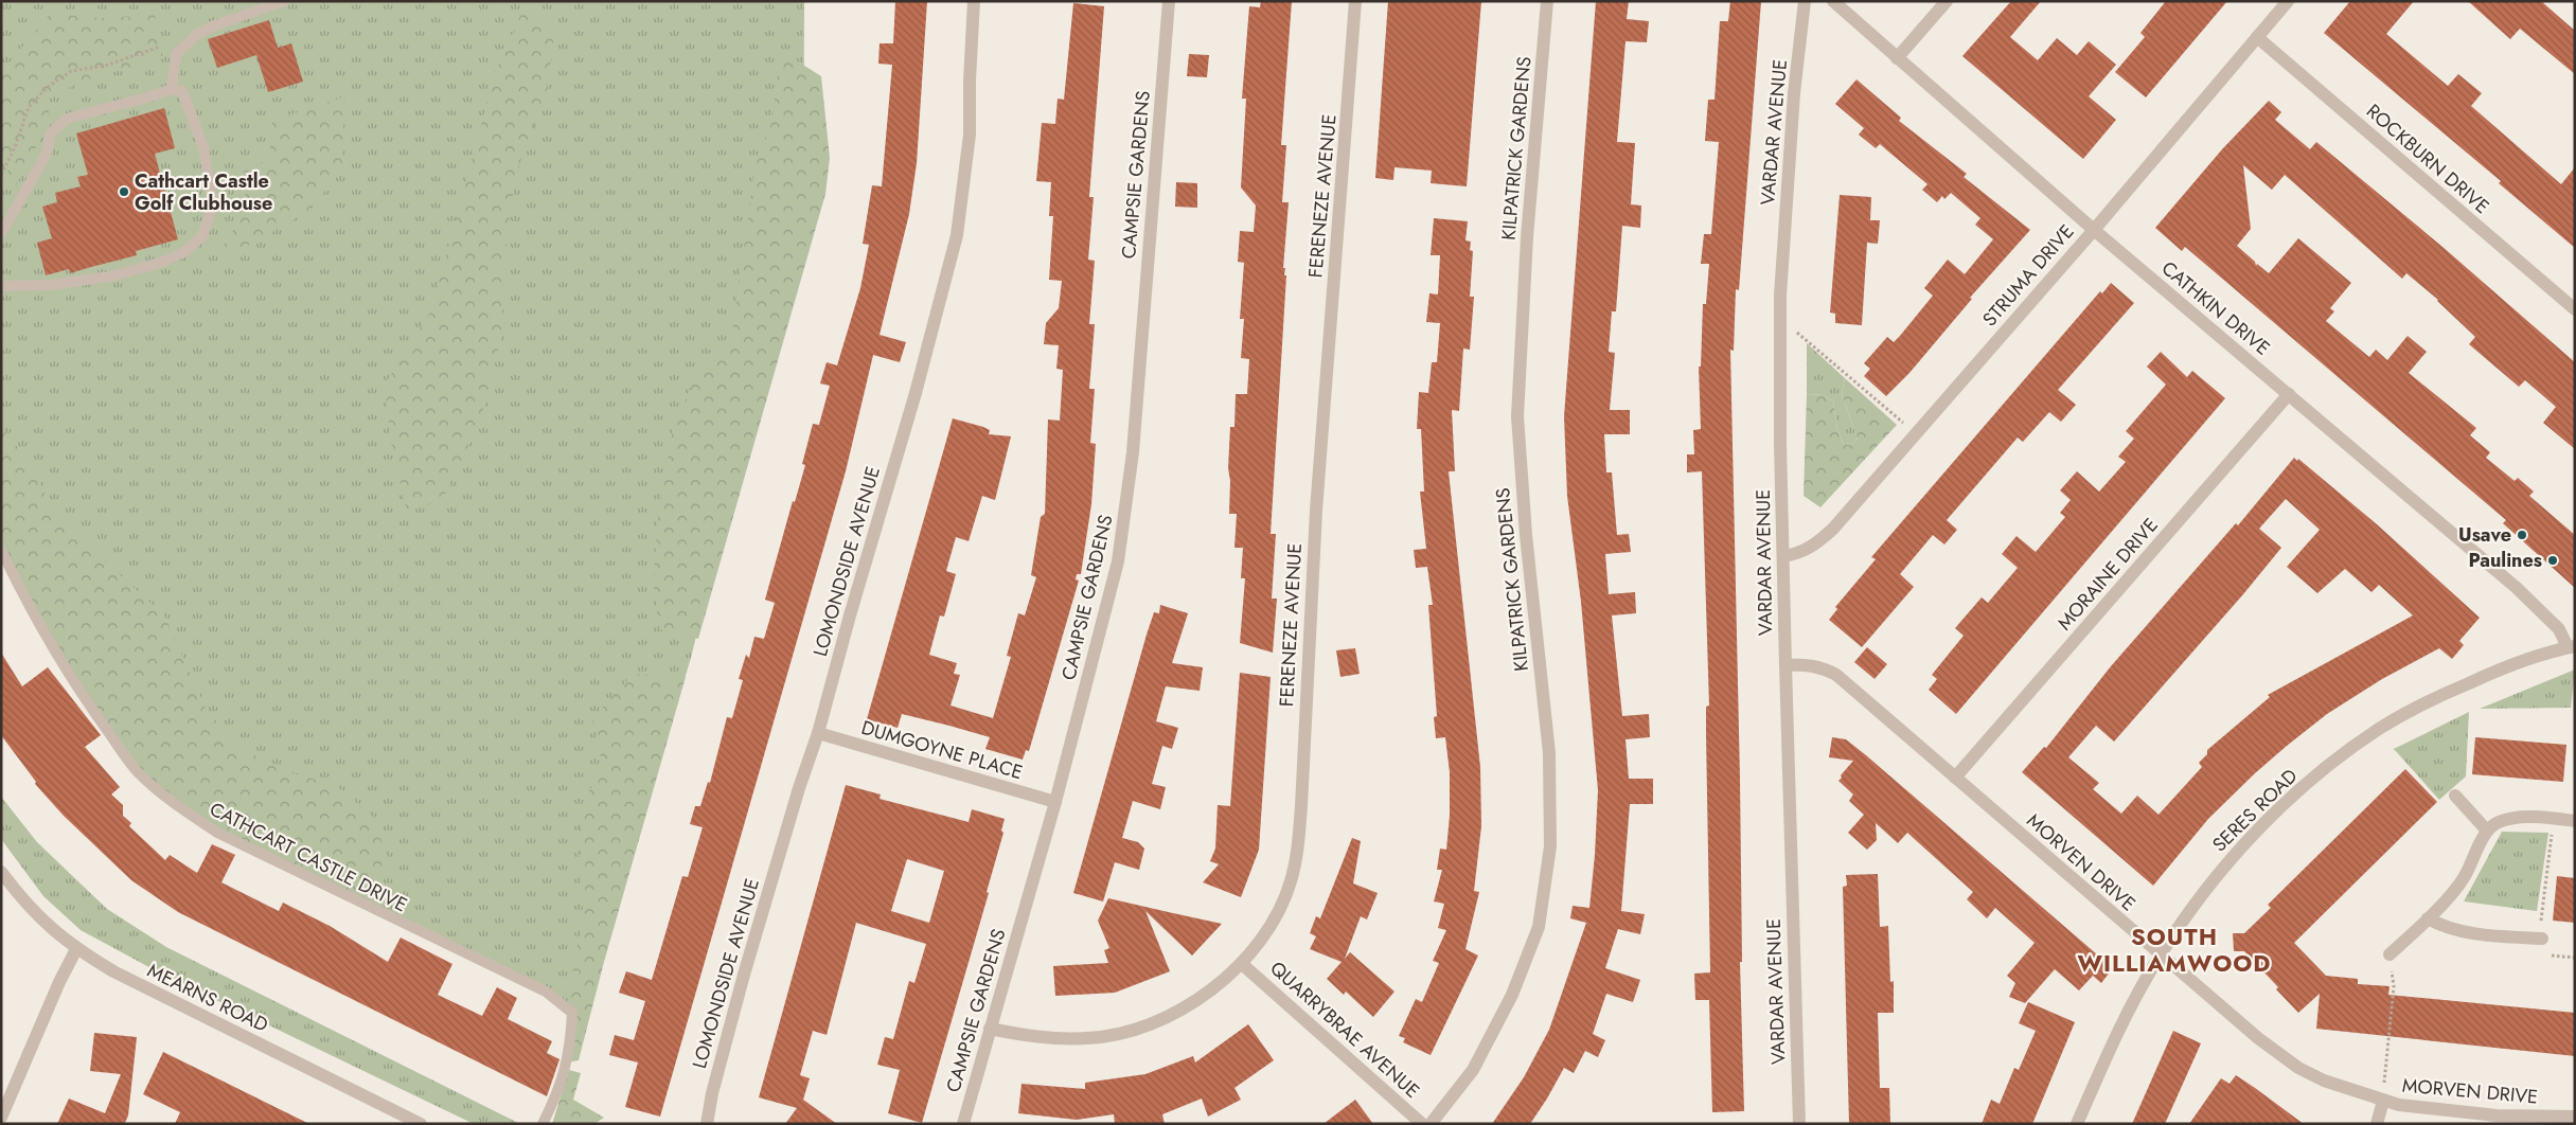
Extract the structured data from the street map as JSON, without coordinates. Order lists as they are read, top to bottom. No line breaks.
{"streets":{"street":["VARDAR AVENUE","KILPATRICK GARDENS","ROCKBURN DRIVE","CAMPSIE GARDENS","FERENEZE AVENUE","STRUMA DRIVE","CATHKIN DRIVE","LOMONDSIDE AVENUE","MORAINE DRIVE","DUMGOYNE PLACE","SERES ROAD","MORVEN DRIVE","MEARNS ROAD","QUARRYBRAE AVENUE"],"lane":["CATHCART CASTLE DRIVE"]},"crossings":[["VARDAR AVENUE","STRUMA DRIVE"],["VARDAR AVENUE","MORVEN DRIVE"],["ROCKBURN DRIVE","STRUMA DRIVE"],["CAMPSIE GARDENS","FERENEZE AVENUE"],["CAMPSIE GARDENS","DUMGOYNE PLACE"],["FERENEZE AVENUE","QUARRYBRAE AVENUE"],["STRUMA DRIVE","CATHKIN DRIVE"],["CATHKIN DRIVE","MORAINE DRIVE"],["CATHKIN DRIVE","SERES ROAD"],["LOMONDSIDE AVENUE","DUMGOYNE PLACE"],["MORAINE DRIVE","MORVEN DRIVE"],["SERES ROAD","MORVEN DRIVE"]],"districts":["SOUTH WILLIAMWOOD"],"places":["Cathcart Castle Golf Clubhouse","Usave","Paulines"]}
